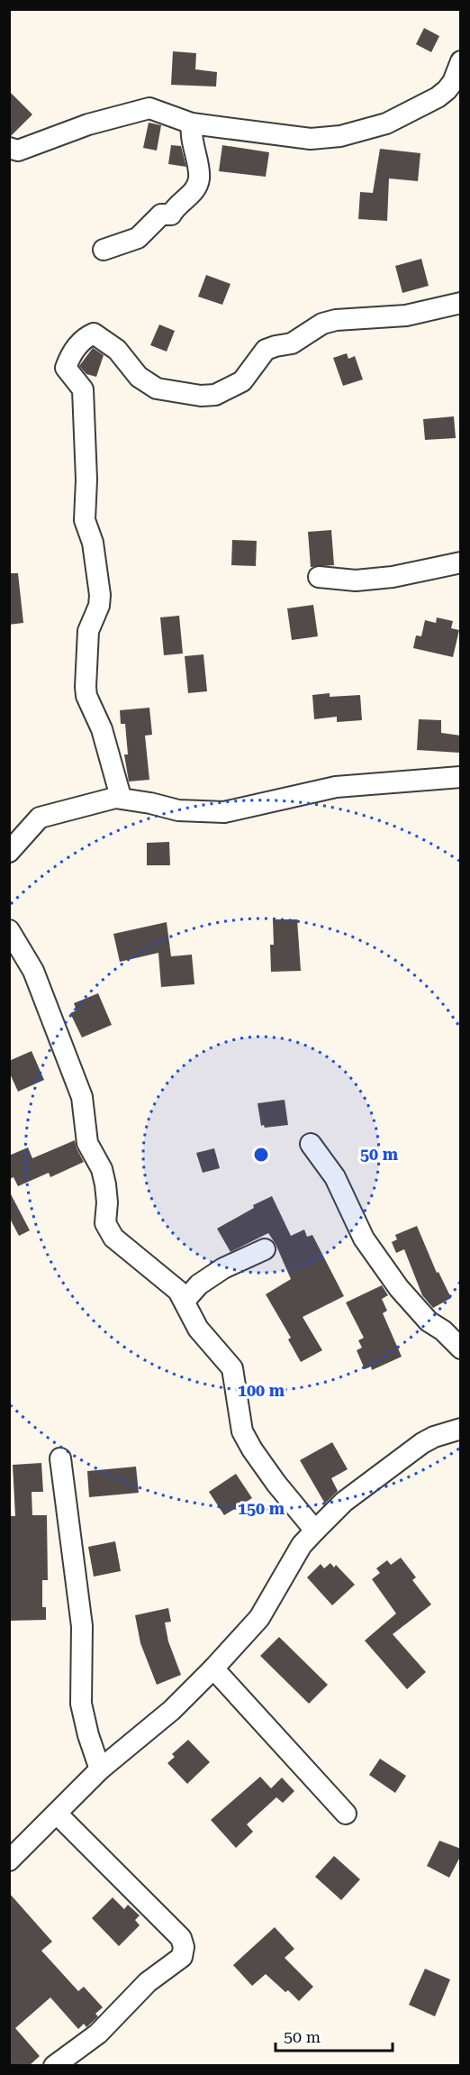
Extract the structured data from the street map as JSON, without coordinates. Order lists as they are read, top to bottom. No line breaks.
{"scale_bar":"50 m","rings":["50 m","100 m","150 m"]}
